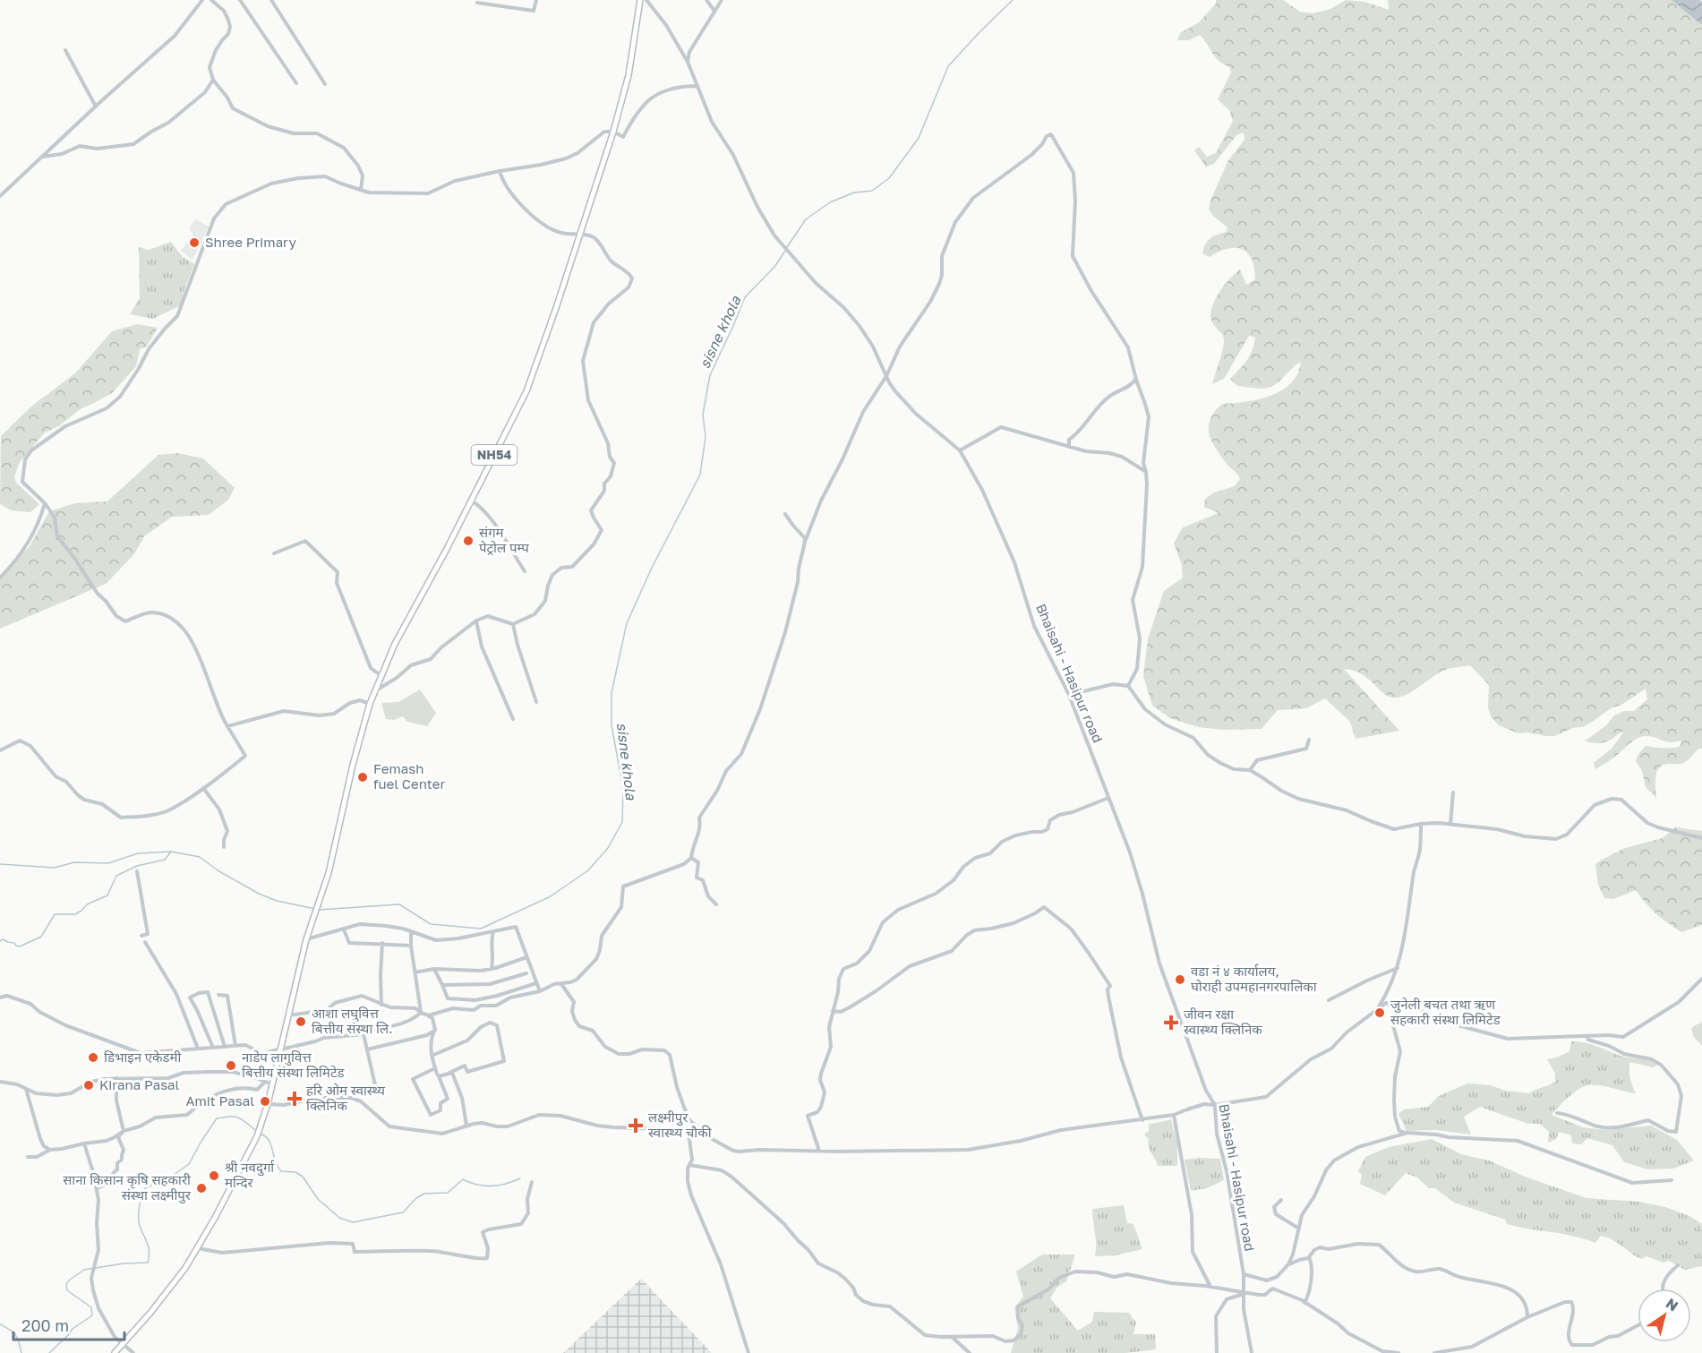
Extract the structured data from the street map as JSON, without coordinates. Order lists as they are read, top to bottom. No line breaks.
{"streets":{"main road":["NH54"],"street":["Bhaisahi - Hasipur road"]},"water":["sisne khola"],"places":{"other":["Shree Primary","संगम पेट्रोल पम्प","Femash fuel Center","वडा नं ४ कार्यालय, घोराही उपमहानगरपालिका","जुनेली बचत तथा ऋण सहकारी संस्था लिमिटेड","आशा लघुवित्त बित्तीय संस्था लि.","डिभाइन एकेडमी","नाडेप लागुवित्त बित्तीय संस्था लिमिटेड","Kirana Pasal","Amit Pasal","श्री नवदुर्गा मन्दिर","साना किसान कृषि सहकारी संस्था लक्ष्मीपुर"],"health":["जीवन रक्षा स्वास्थ्य क्लिनिक","हरि ओम स्वास्थ्य क्लिनिक","लक्ष्मीपुर स्वास्थ्य चौकी"]},"scale_bar":"200 m","north":"top right"}
